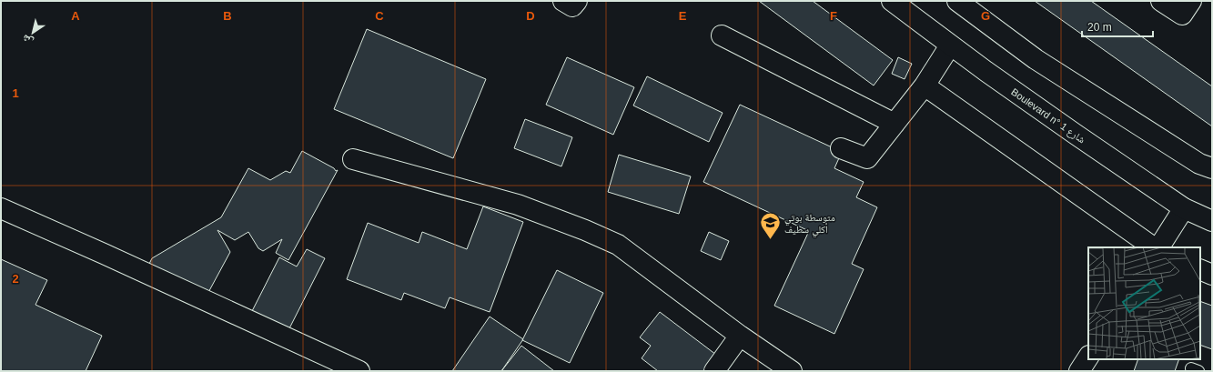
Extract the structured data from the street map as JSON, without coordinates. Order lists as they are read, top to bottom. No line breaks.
{"streets":{"street":["Boulevard n° شارع 1"]},"places":{"school or university":["متوسطة بوتي أكلي سطيف"]},"scale_bar":"20 m","north":"bottom left","grid":{"columns":["A","B","C","D","E","F","G"],"rows":["1","2"]}}
